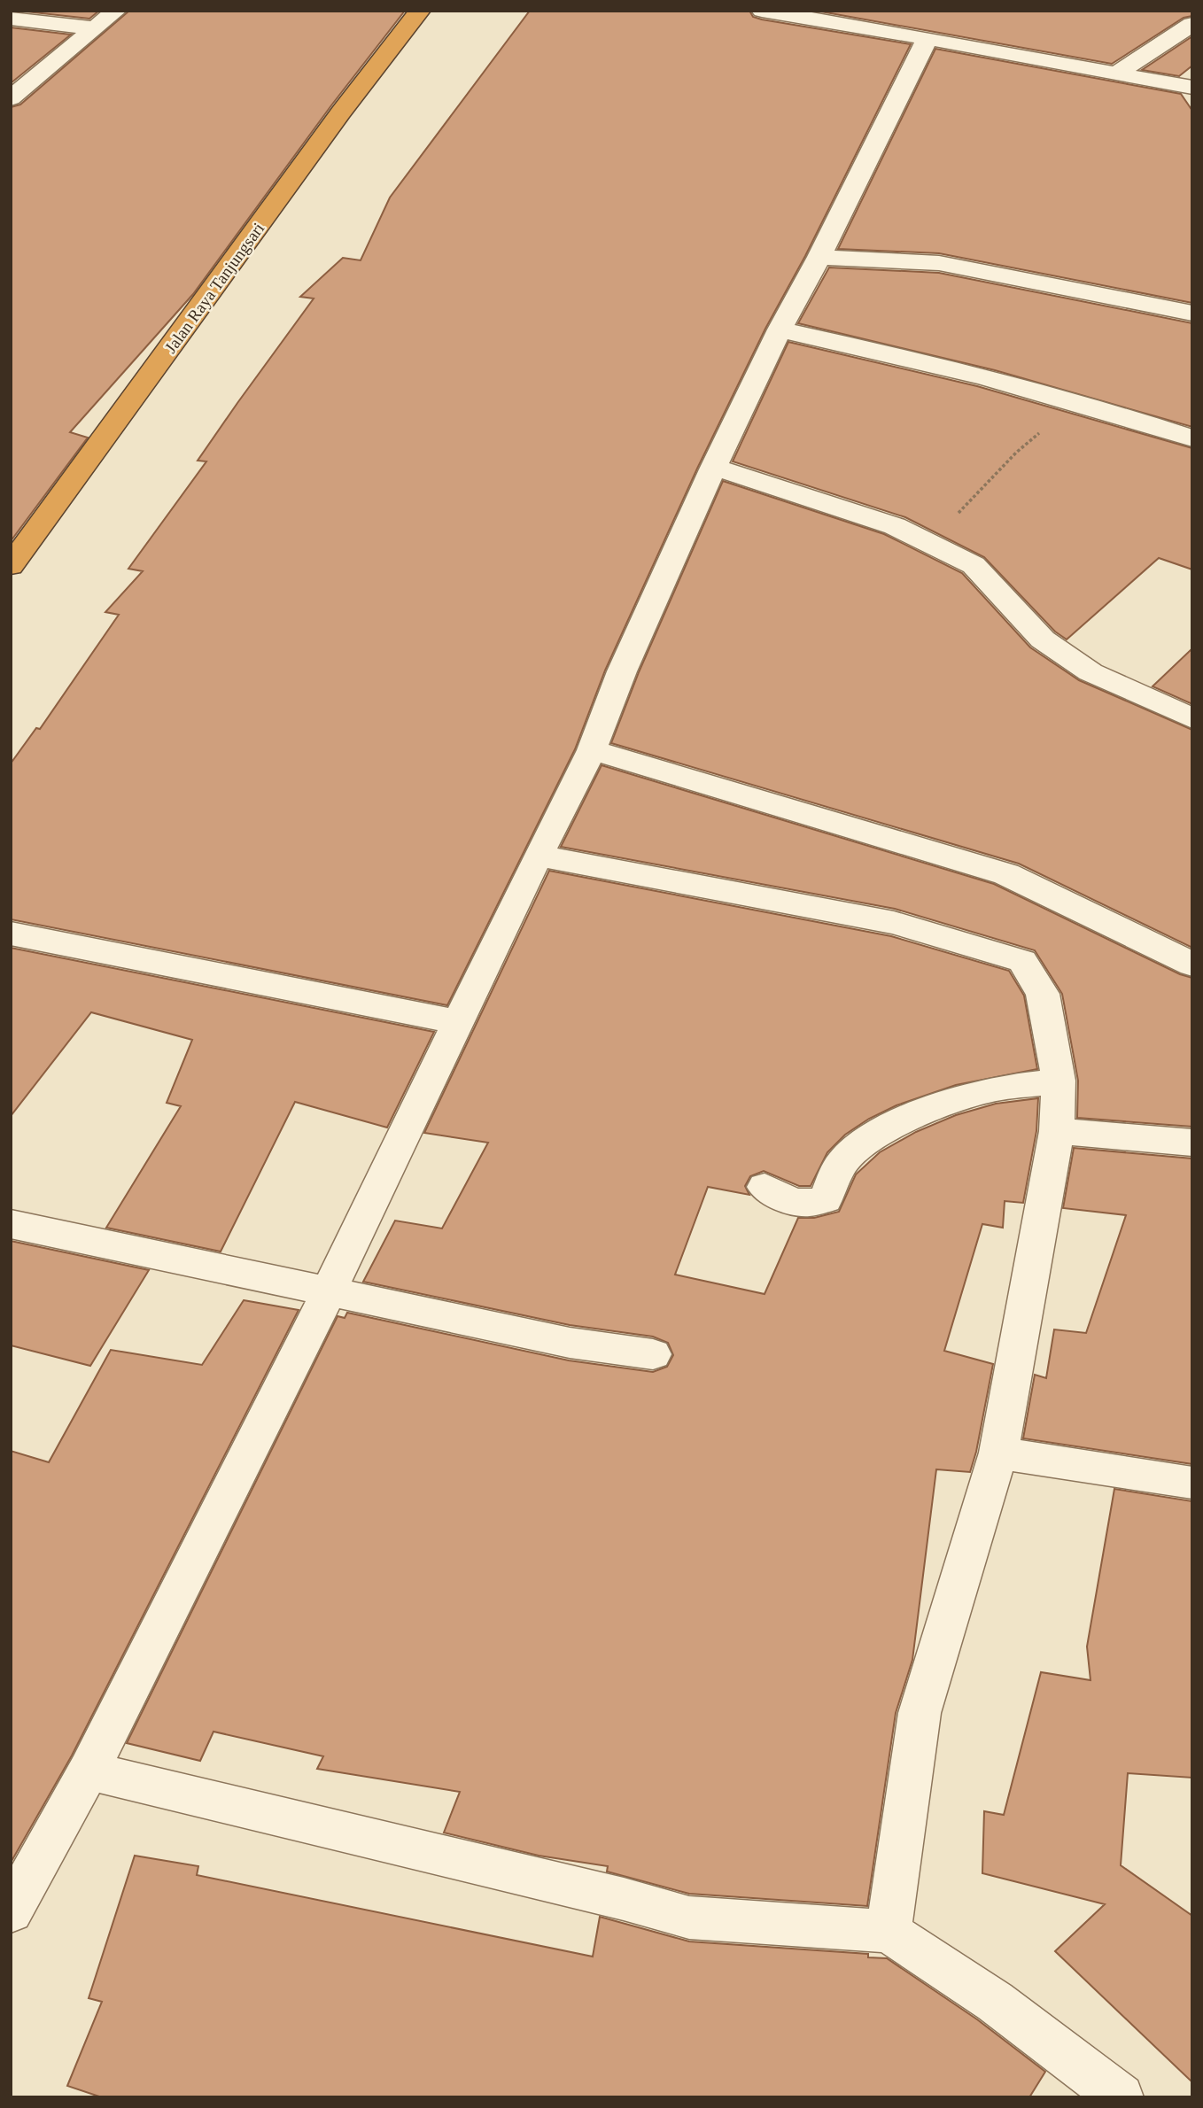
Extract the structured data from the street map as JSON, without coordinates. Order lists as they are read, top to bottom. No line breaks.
{"streets":{"highway":["Jalan Raya Tanjungsari"]}}
